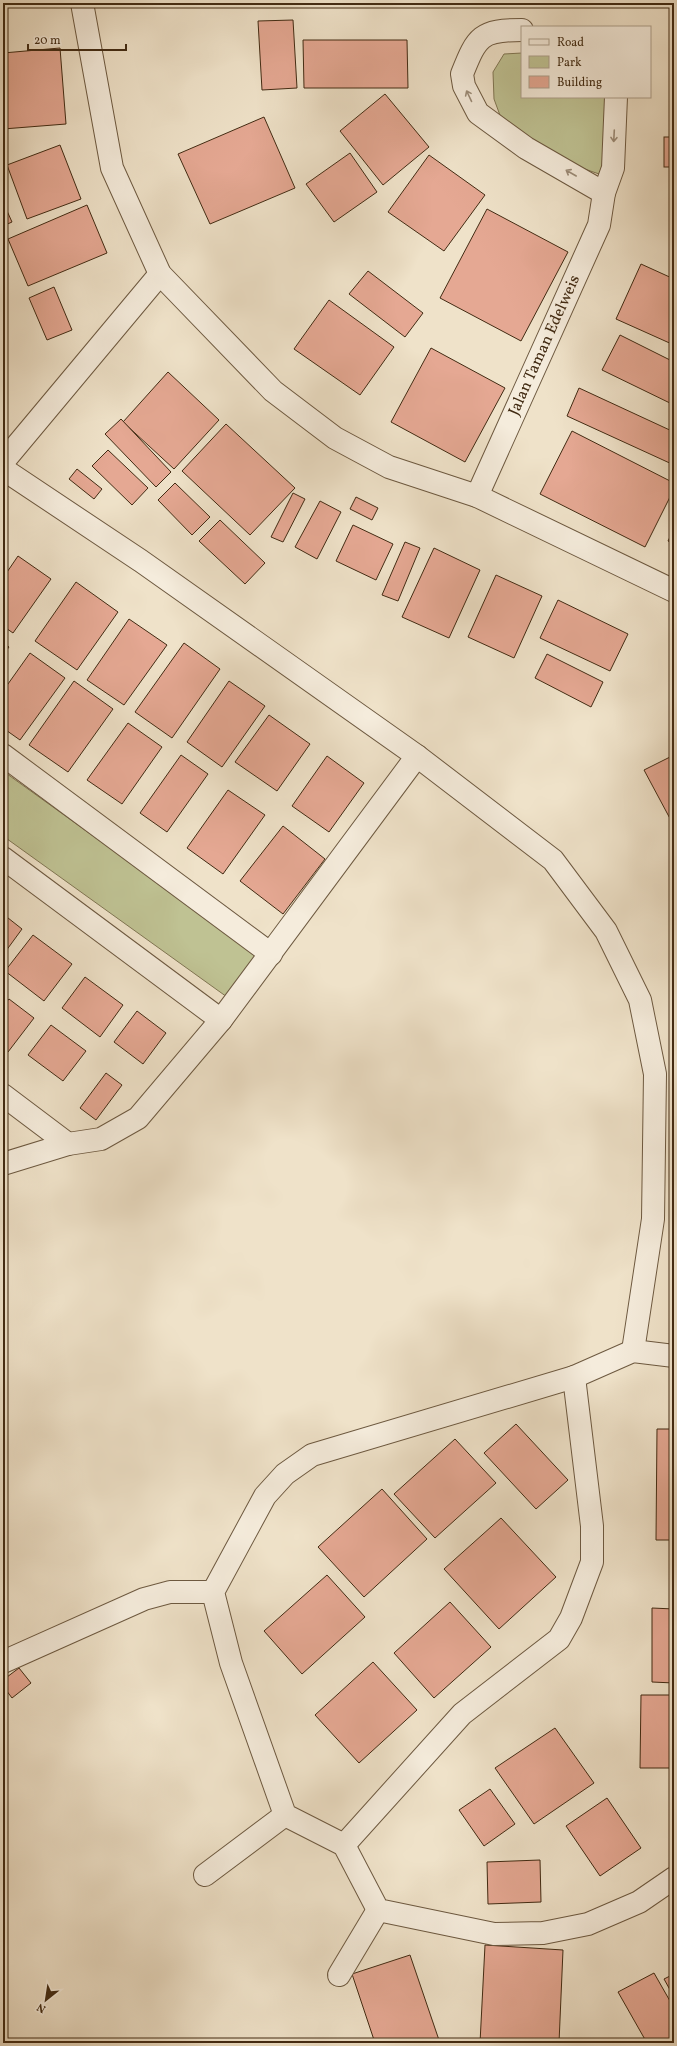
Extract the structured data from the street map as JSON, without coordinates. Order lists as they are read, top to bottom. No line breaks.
{"streets":{"street":["Jalan Taman Edelweis"]},"legend":["Road","Park","Building"],"scale_bar":"20 m","north":"bottom left"}
